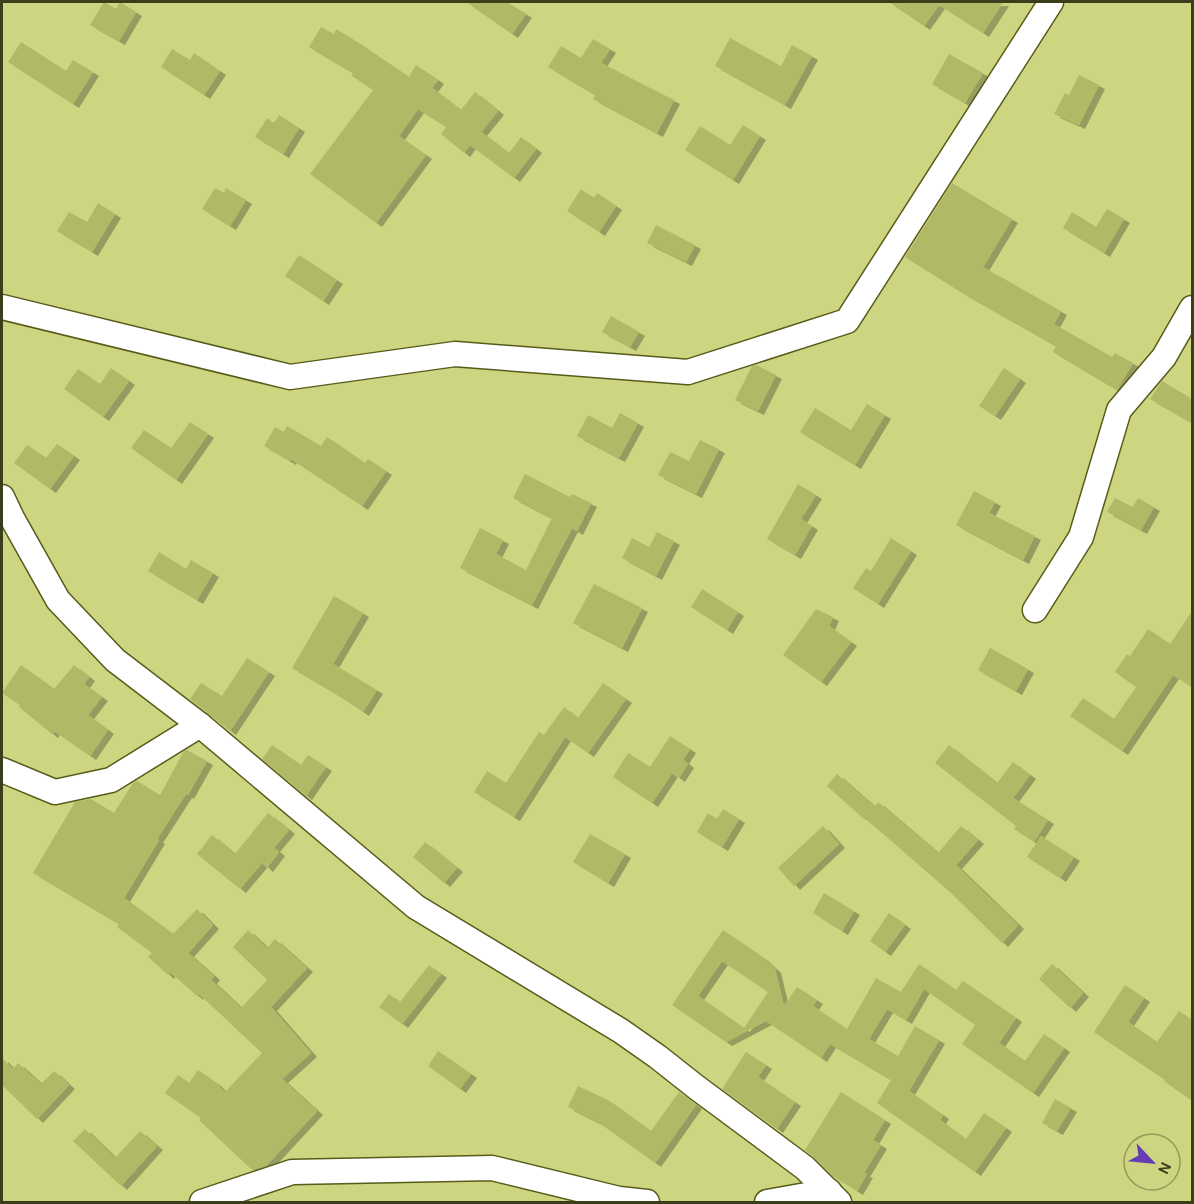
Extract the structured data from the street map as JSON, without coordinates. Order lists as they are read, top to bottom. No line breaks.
{"north":"bottom right"}
